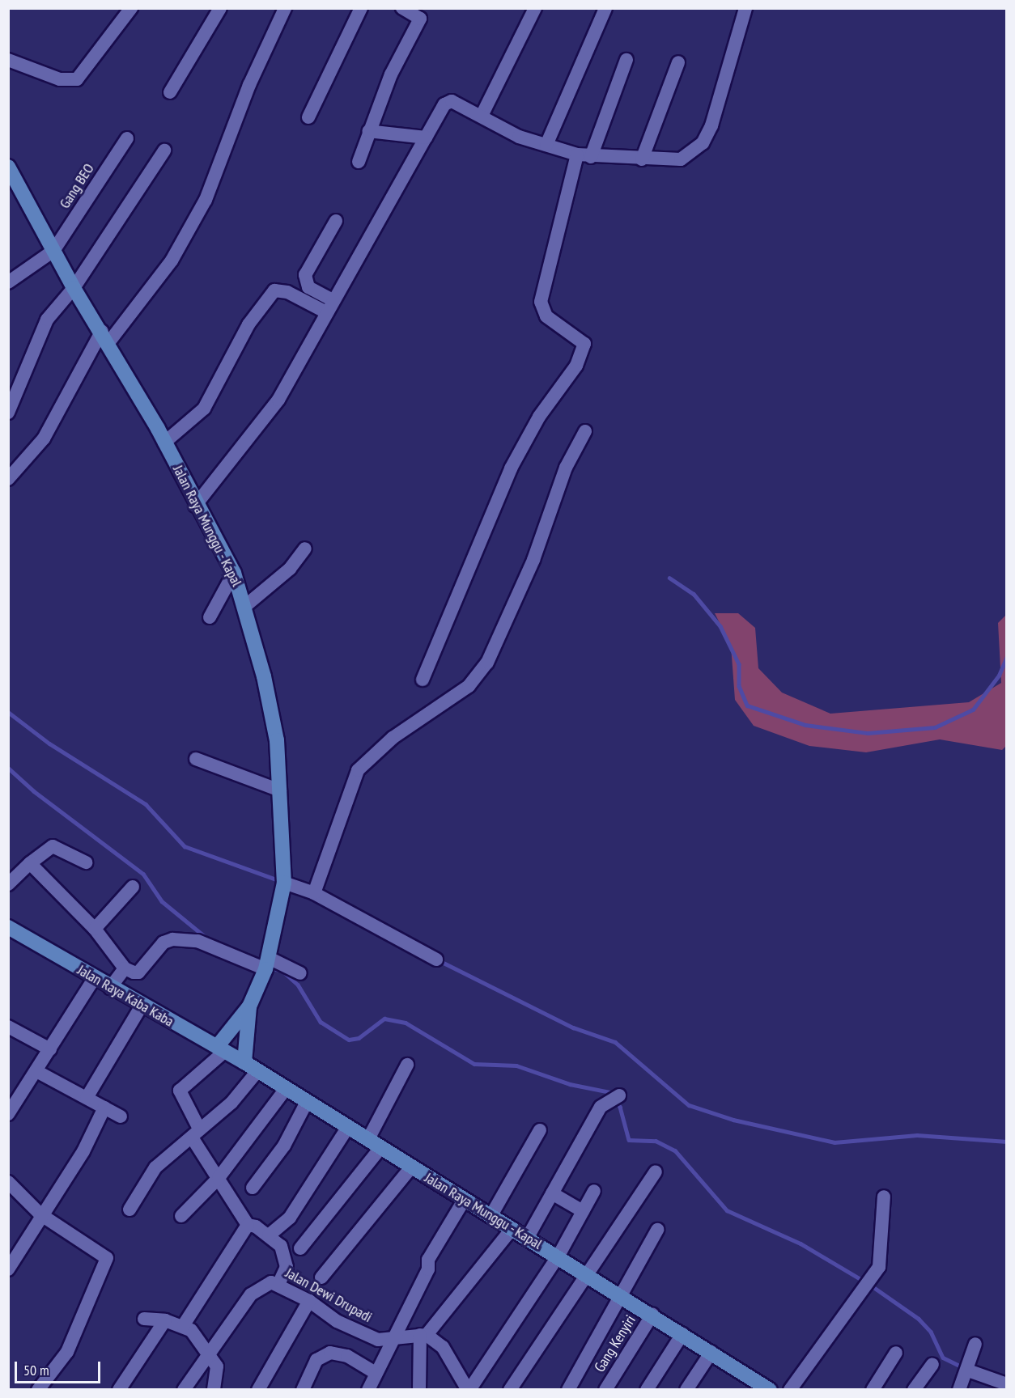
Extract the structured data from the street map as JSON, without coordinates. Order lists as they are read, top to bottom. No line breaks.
{"streets":{"street":["Gang BEO","Jalan Raya Munggu - Kapal","Jalan Raya Kaba Kaba","Jalan Dewi Drupadi","Gang Kenyiri"]},"crossings":[["Gang BEO","Jalan Raya Munggu - Kapal"],["Jalan Raya Munggu - Kapal","Jalan Raya Kaba Kaba"],["Jalan Raya Munggu - Kapal","Gang Kenyiri"]],"scale_bar":"50 m"}
